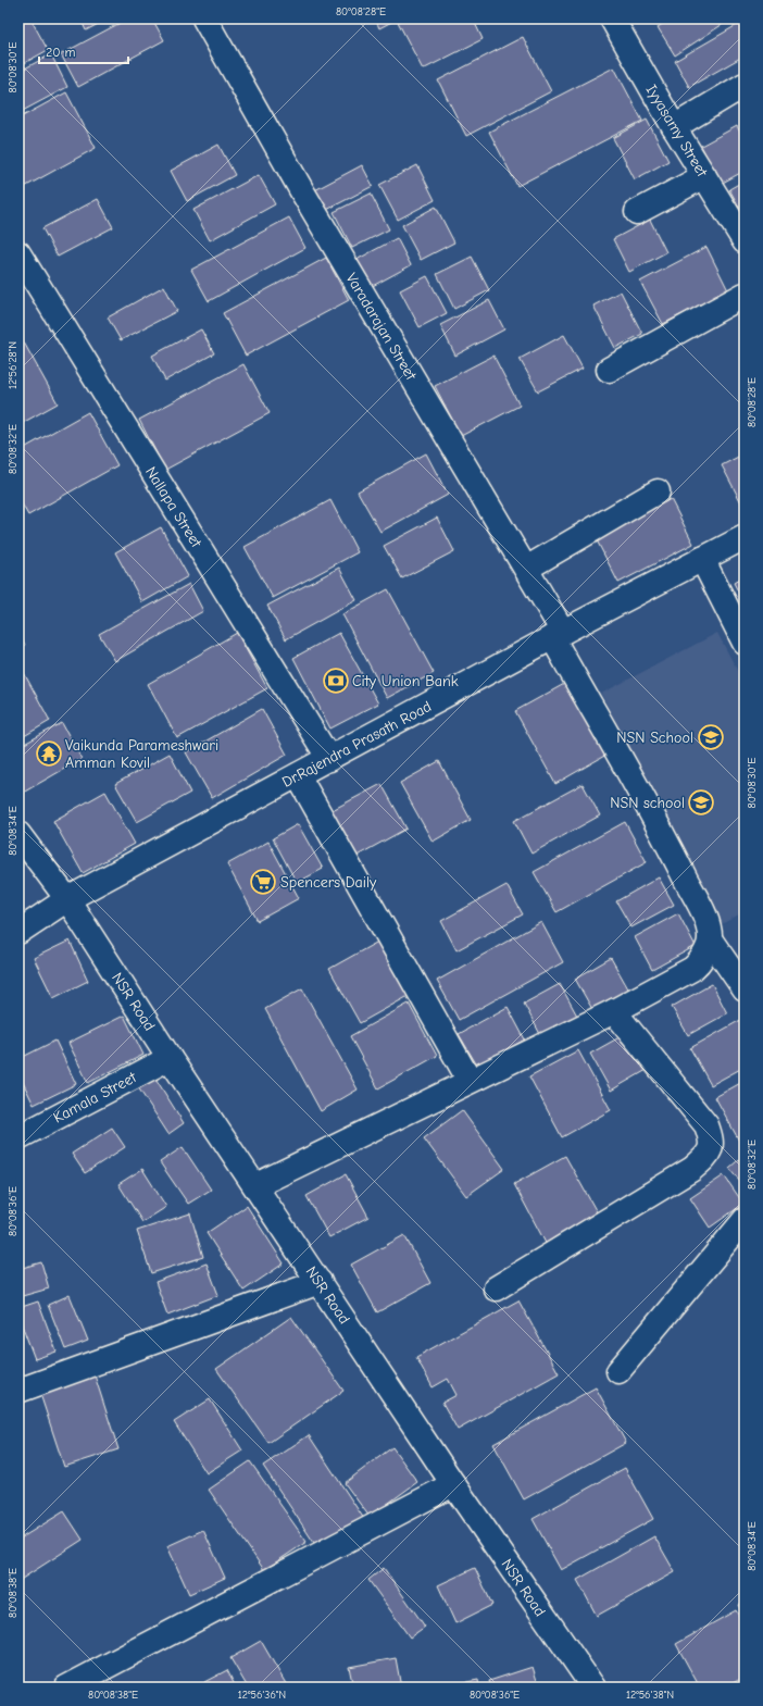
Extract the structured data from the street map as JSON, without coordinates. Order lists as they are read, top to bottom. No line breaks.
{"streets":{"street":["Iyyasamy Street","Varadarajan Street","Nallapa Street","Dr.Rajendra Prasath Road","NSR Road","Kamala Street"]},"crossings":[["Varadarajan Street","Dr.Rajendra Prasath Road"],["Nallapa Street","Dr.Rajendra Prasath Road"],["Dr.Rajendra Prasath Road","NSR Road"],["NSR Road","Kamala Street"]],"places":{"bank":["City Union Bank"],"school or university":["NSN School","NSN school"],"temple":["Vaikunda Parameshwari Amman Kovil"],"supermarket":["Spencers Daily"]},"scale_bar":"20 m","coordinates":["80°08'28\"E","80°08'30\"E","12°56'28\"N","80°08'32\"E","80°08'34\"E","80°08'36\"E","80°08'38\"E","12°56'36\"N","12°56'38\"N"]}
